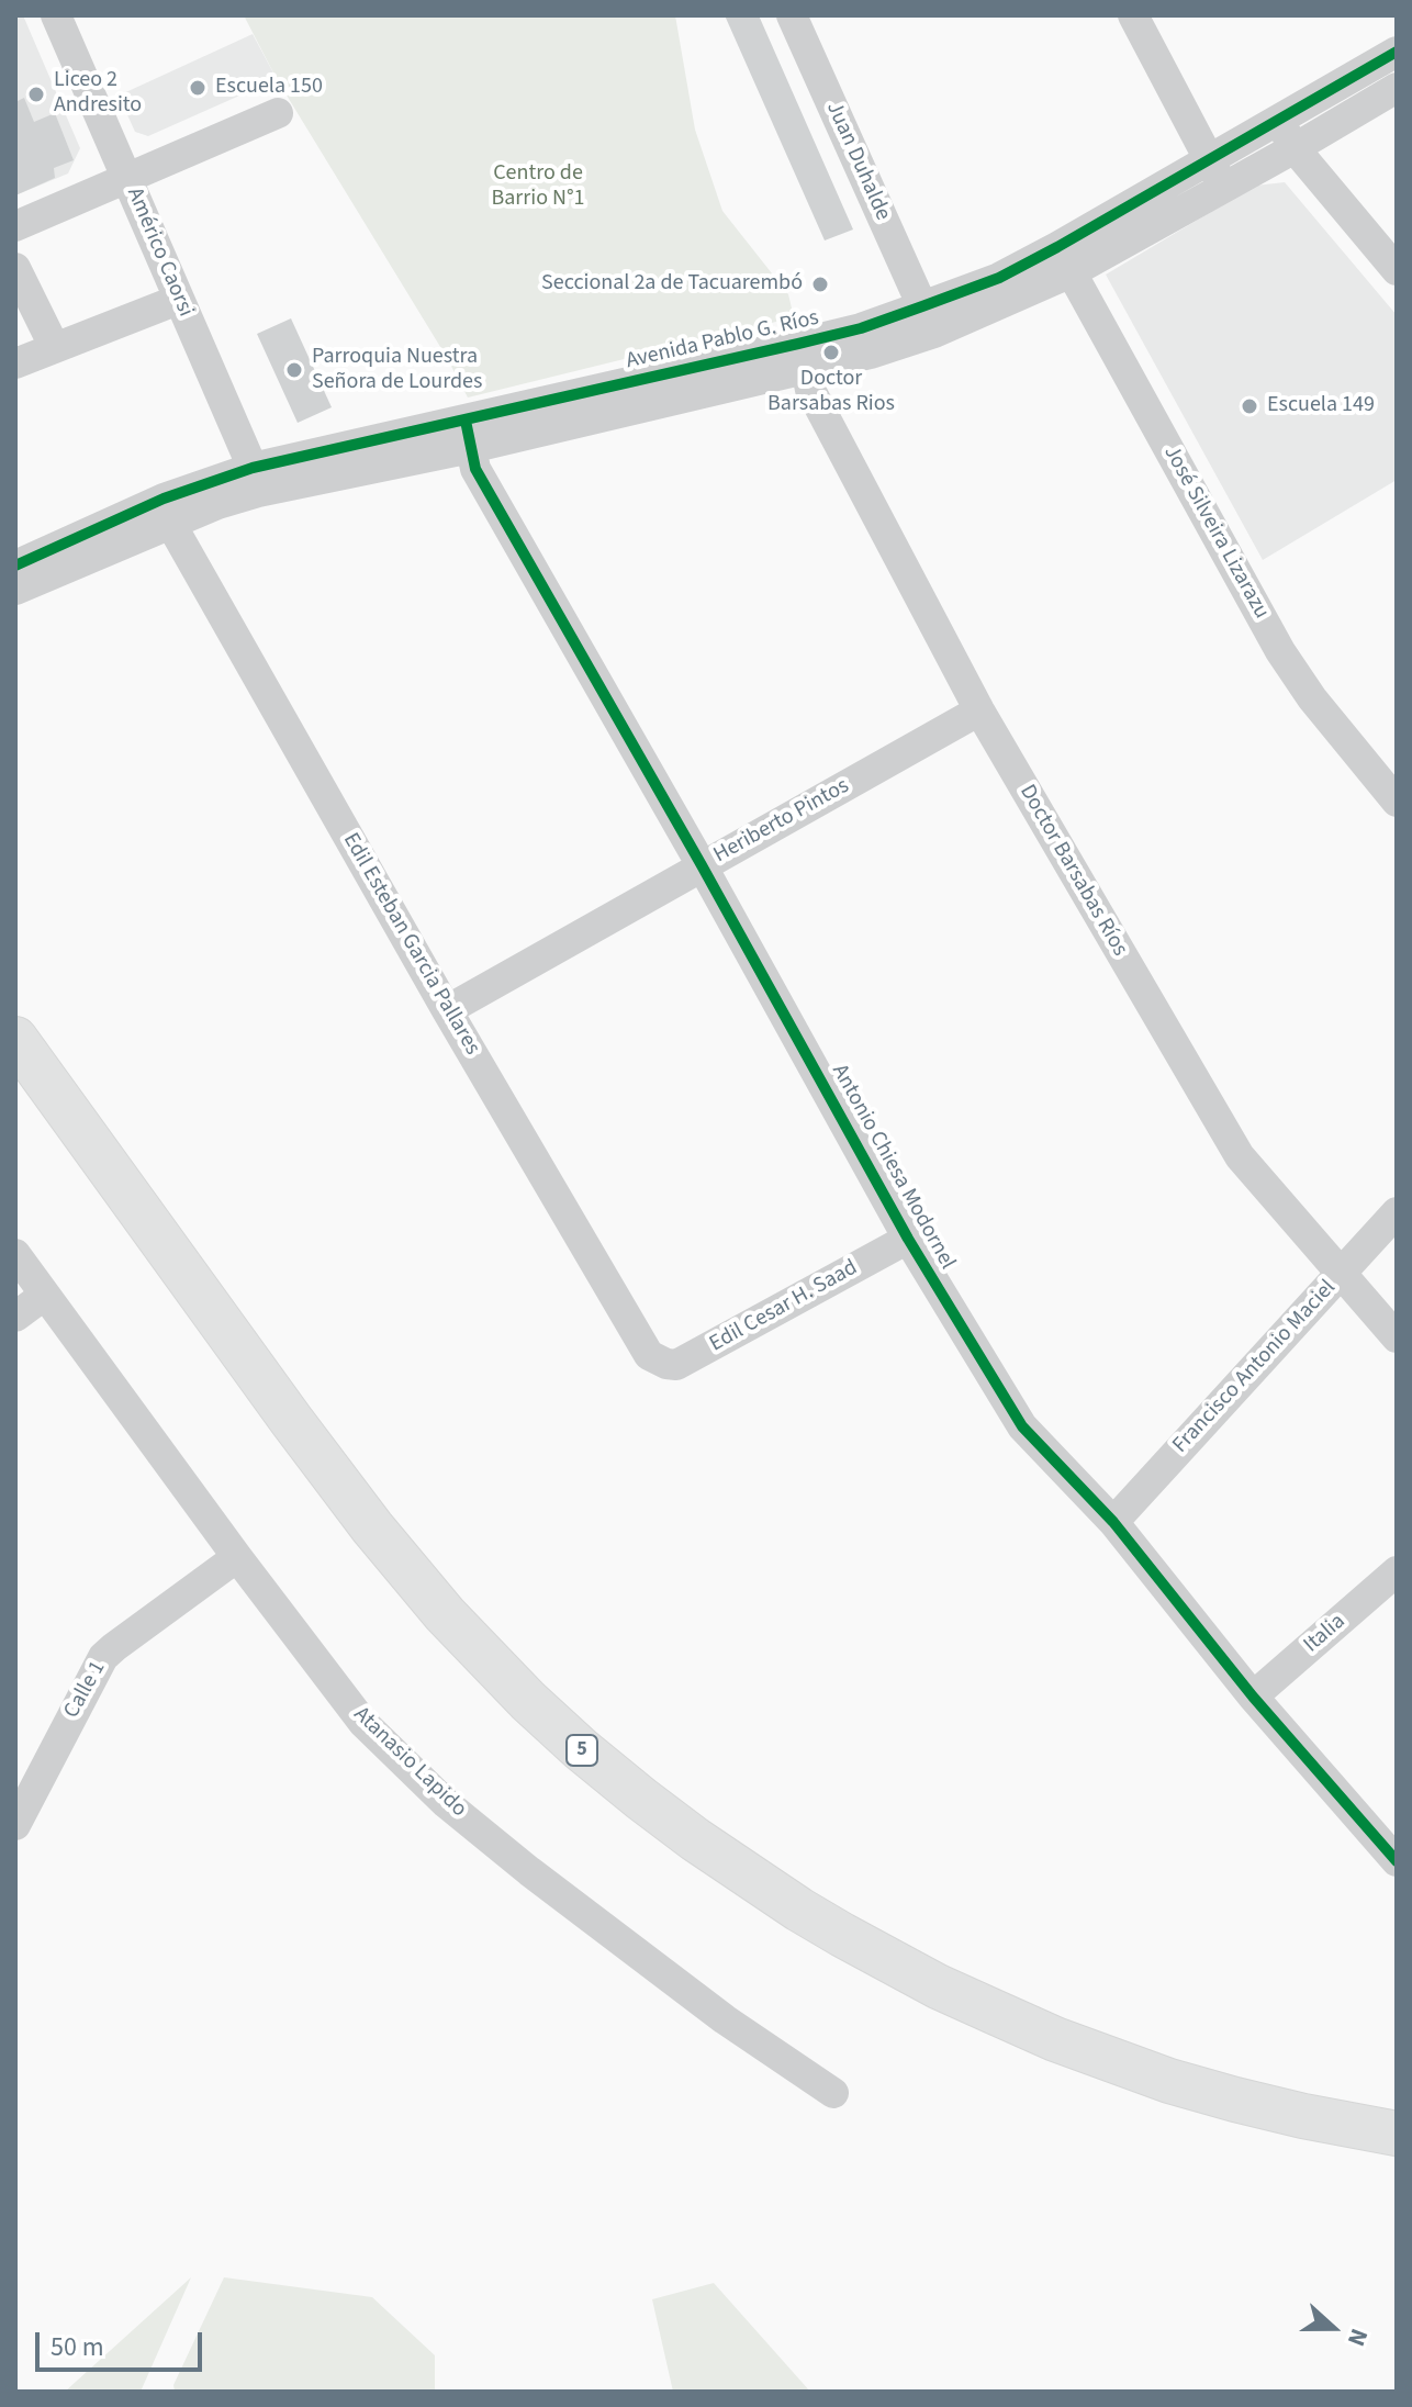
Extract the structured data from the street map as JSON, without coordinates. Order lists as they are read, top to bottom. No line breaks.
{"streets":{"highway":["5"],"street":["Juan Duhalde","Américo Caorsi","Avenida Pablo G. Ríos","José Silveira Lizarazu","Heriberto Pintos","Doctor Barsabas Ríos","Edil Esteban Garcia Pallares","Antonio Chiesa Modornel","Edil Cesar H. Saad","Francisco Antonio Maciel","Italia","Calle 1","Atanasio Lapido"]},"crossings":[["Juan Duhalde","Avenida Pablo G. Ríos"],["Américo Caorsi","Avenida Pablo G. Ríos"],["Avenida Pablo G. Ríos","José Silveira Lizarazu"],["Avenida Pablo G. Ríos","Doctor Barsabas Ríos"],["Avenida Pablo G. Ríos","Edil Esteban Garcia Pallares"],["Avenida Pablo G. Ríos","Antonio Chiesa Modornel"],["Heriberto Pintos","Doctor Barsabas Ríos"],["Heriberto Pintos","Edil Esteban Garcia Pallares"],["Heriberto Pintos","Antonio Chiesa Modornel"],["Doctor Barsabas Ríos","Francisco Antonio Maciel"],["Edil Esteban Garcia Pallares","Edil Cesar H. Saad"],["Antonio Chiesa Modornel","Edil Cesar H. Saad"],["Antonio Chiesa Modornel","Francisco Antonio Maciel"],["Antonio Chiesa Modornel","Italia"],["Calle 1","Atanasio Lapido"]],"parks":["Centro de Barrio N°1"],"places":["Escuela 150","Liceo 2 Andresito","Seccional 2a de Tacuarembó","Doctor Barsabas Rios","Parroquia Nuestra Señora de Lourdes","Escuela 149"],"scale_bar":"50 m","north":"right"}
